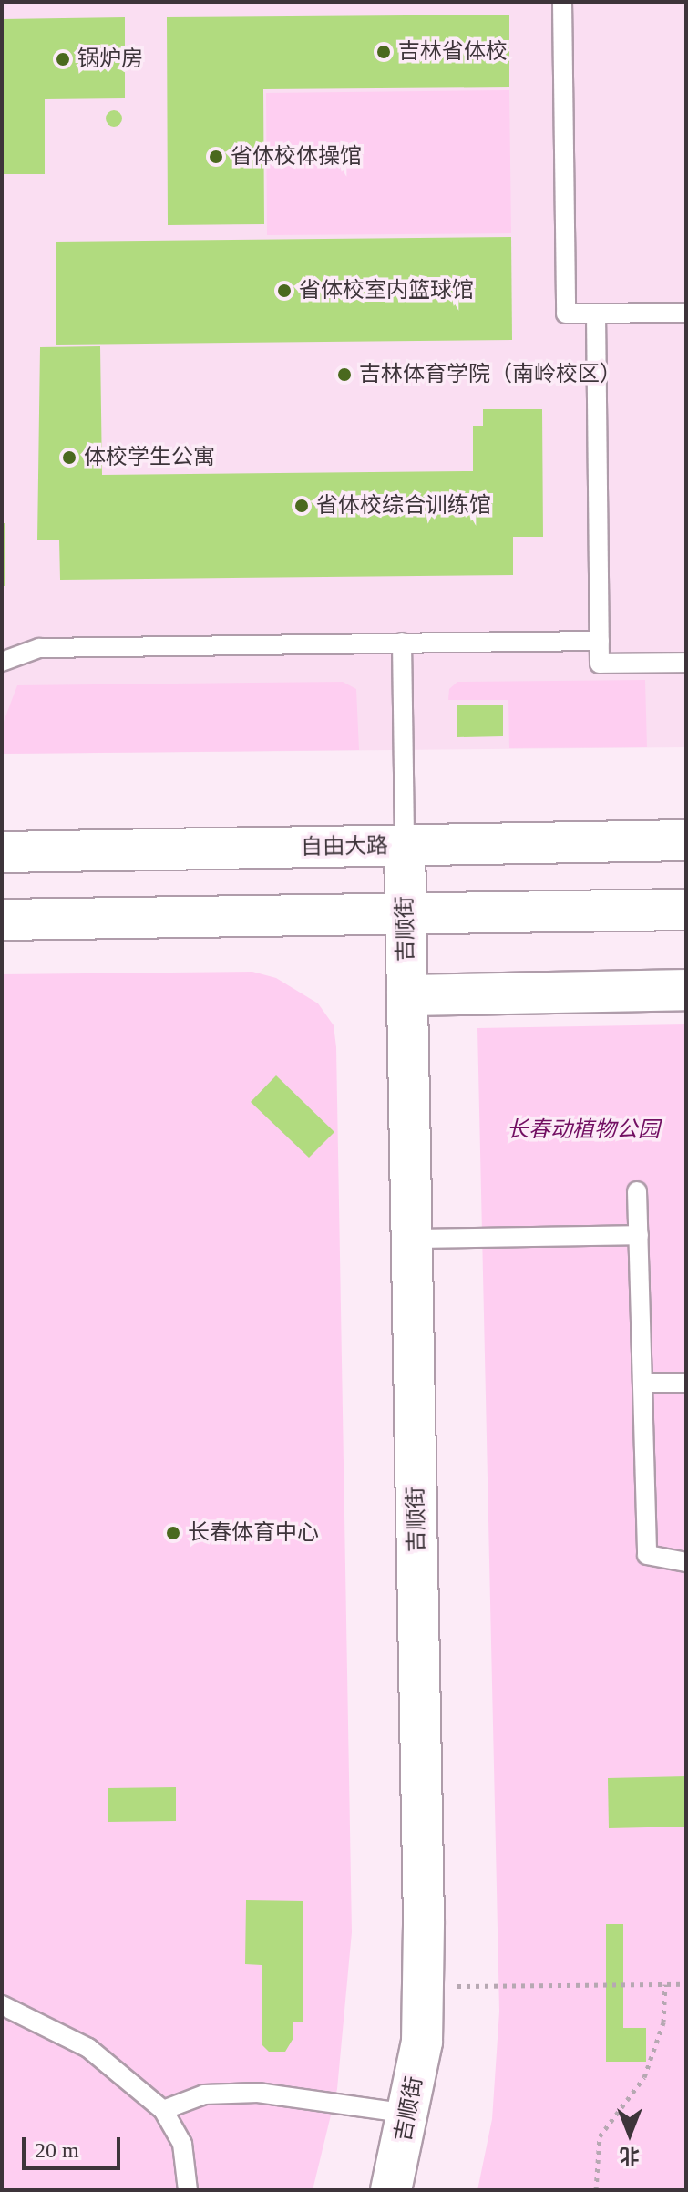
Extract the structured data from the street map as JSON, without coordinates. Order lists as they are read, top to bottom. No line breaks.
{"streets":{"main road":["自由大路","吉顺街"]},"crossings":[["自由大路","吉顺街"]],"parks":["长春动植物公园"],"places":["吉林省体校","锅炉房","省体校体操馆","省体校室内篮球馆","吉林体育学院（南岭校区）","体校学生公寓","省体校综合训练馆","长春体育中心"],"scale_bar":"20 m","north":"bottom"}
